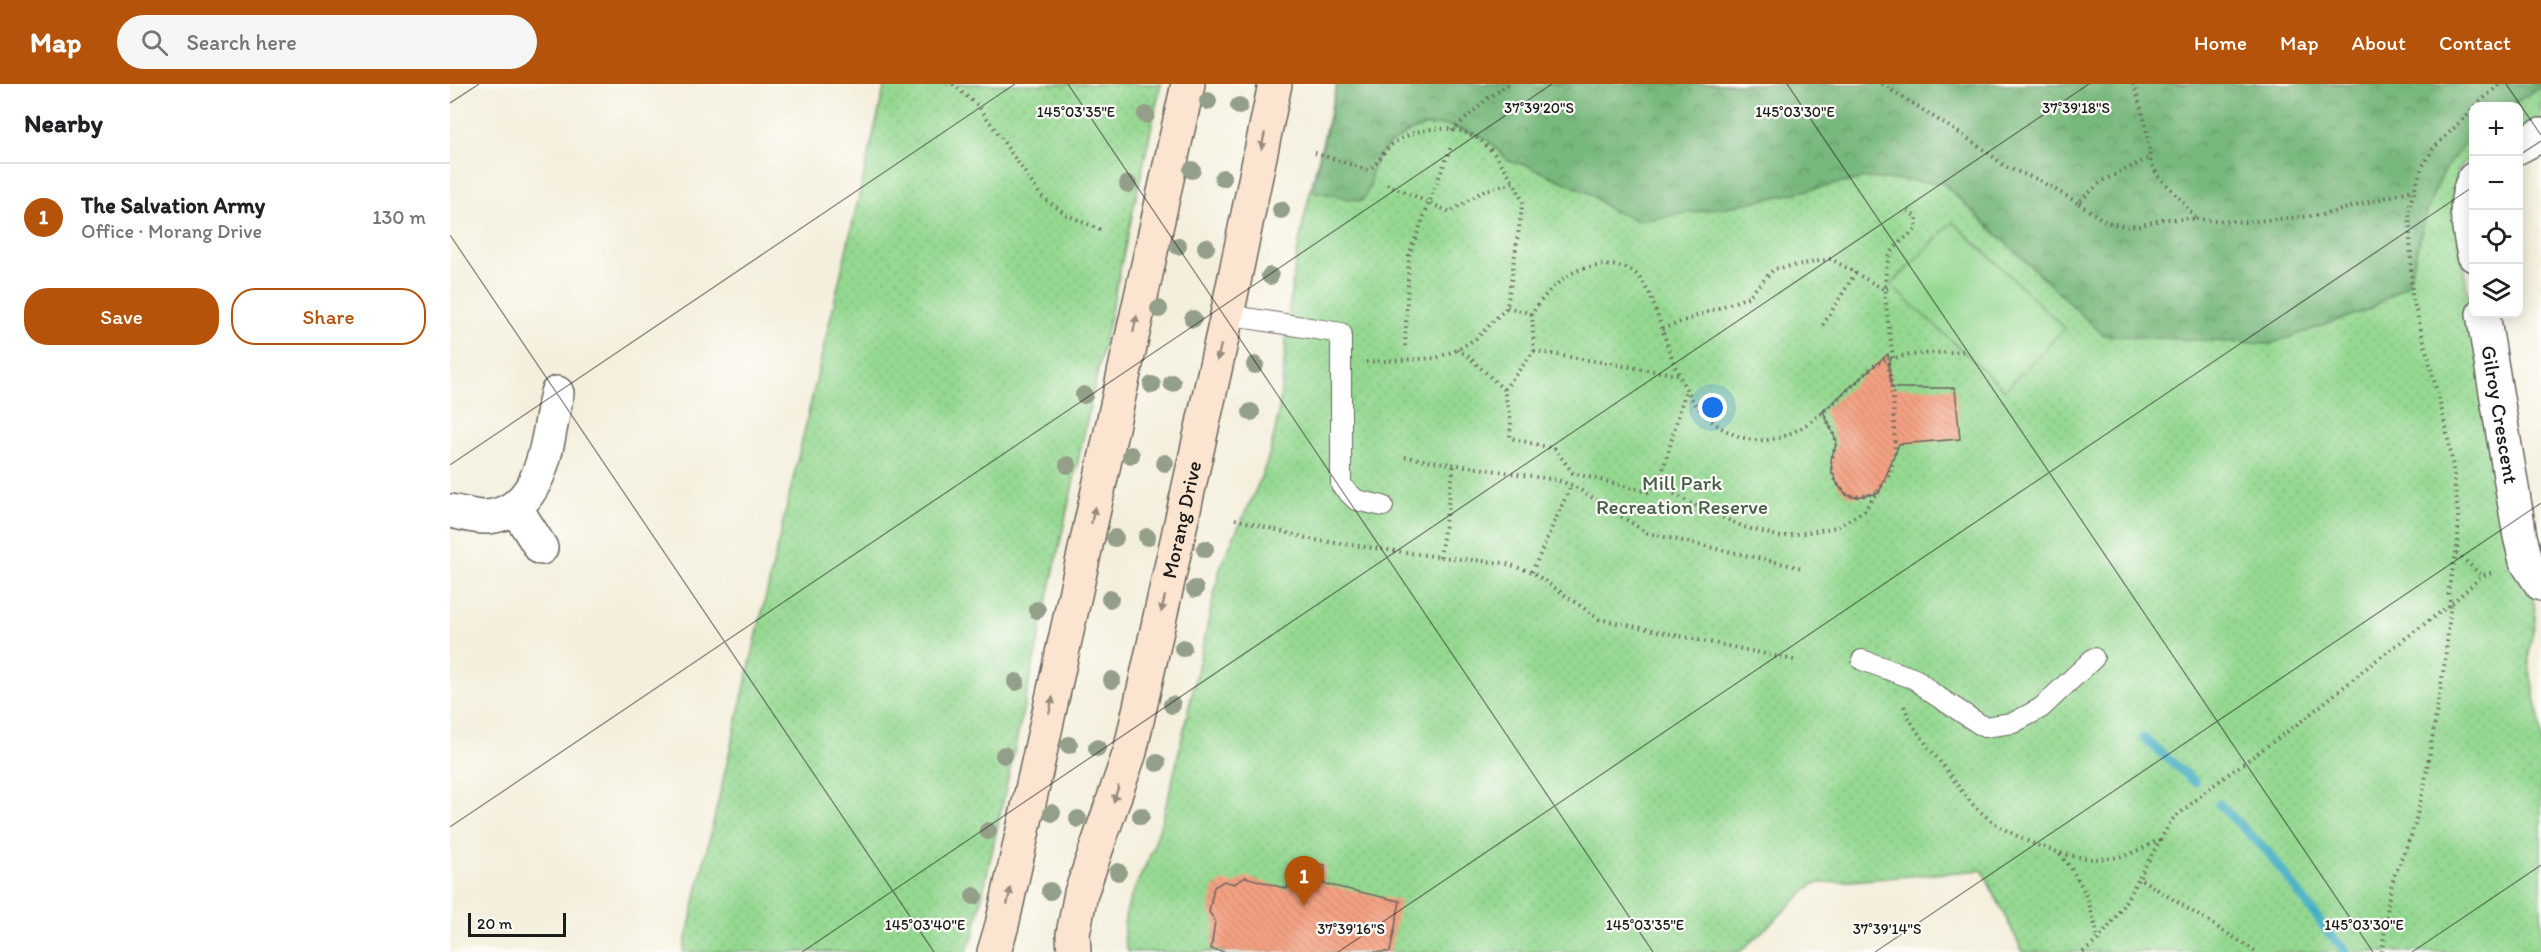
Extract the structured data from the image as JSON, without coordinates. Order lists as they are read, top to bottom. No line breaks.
{"streets":{"main road":["Morang Drive"],"street":["Gilroy Crescent"]},"parks":["Mill Park Recreation Reserve"],"scale_bar":"20 m","page":{"header":"Map","search":"Search here","nav":["Home","Map","About","Contact"],"heading":"Nearby","map_buttons":["+","−"],"list":[{"mark":"1","name":"The Salvation Army","note":"Office · Morang Drive","value":"130 m"}],"buttons":["Save","Share"],"pins":"1","scale":"20 m"},"coordinates":["37°39'20\"S","37°39'18\"S","145°03'35\"E","145°03'30\"E","145°03'40\"E","37°39'16\"S","37°39'14\"S"]}
